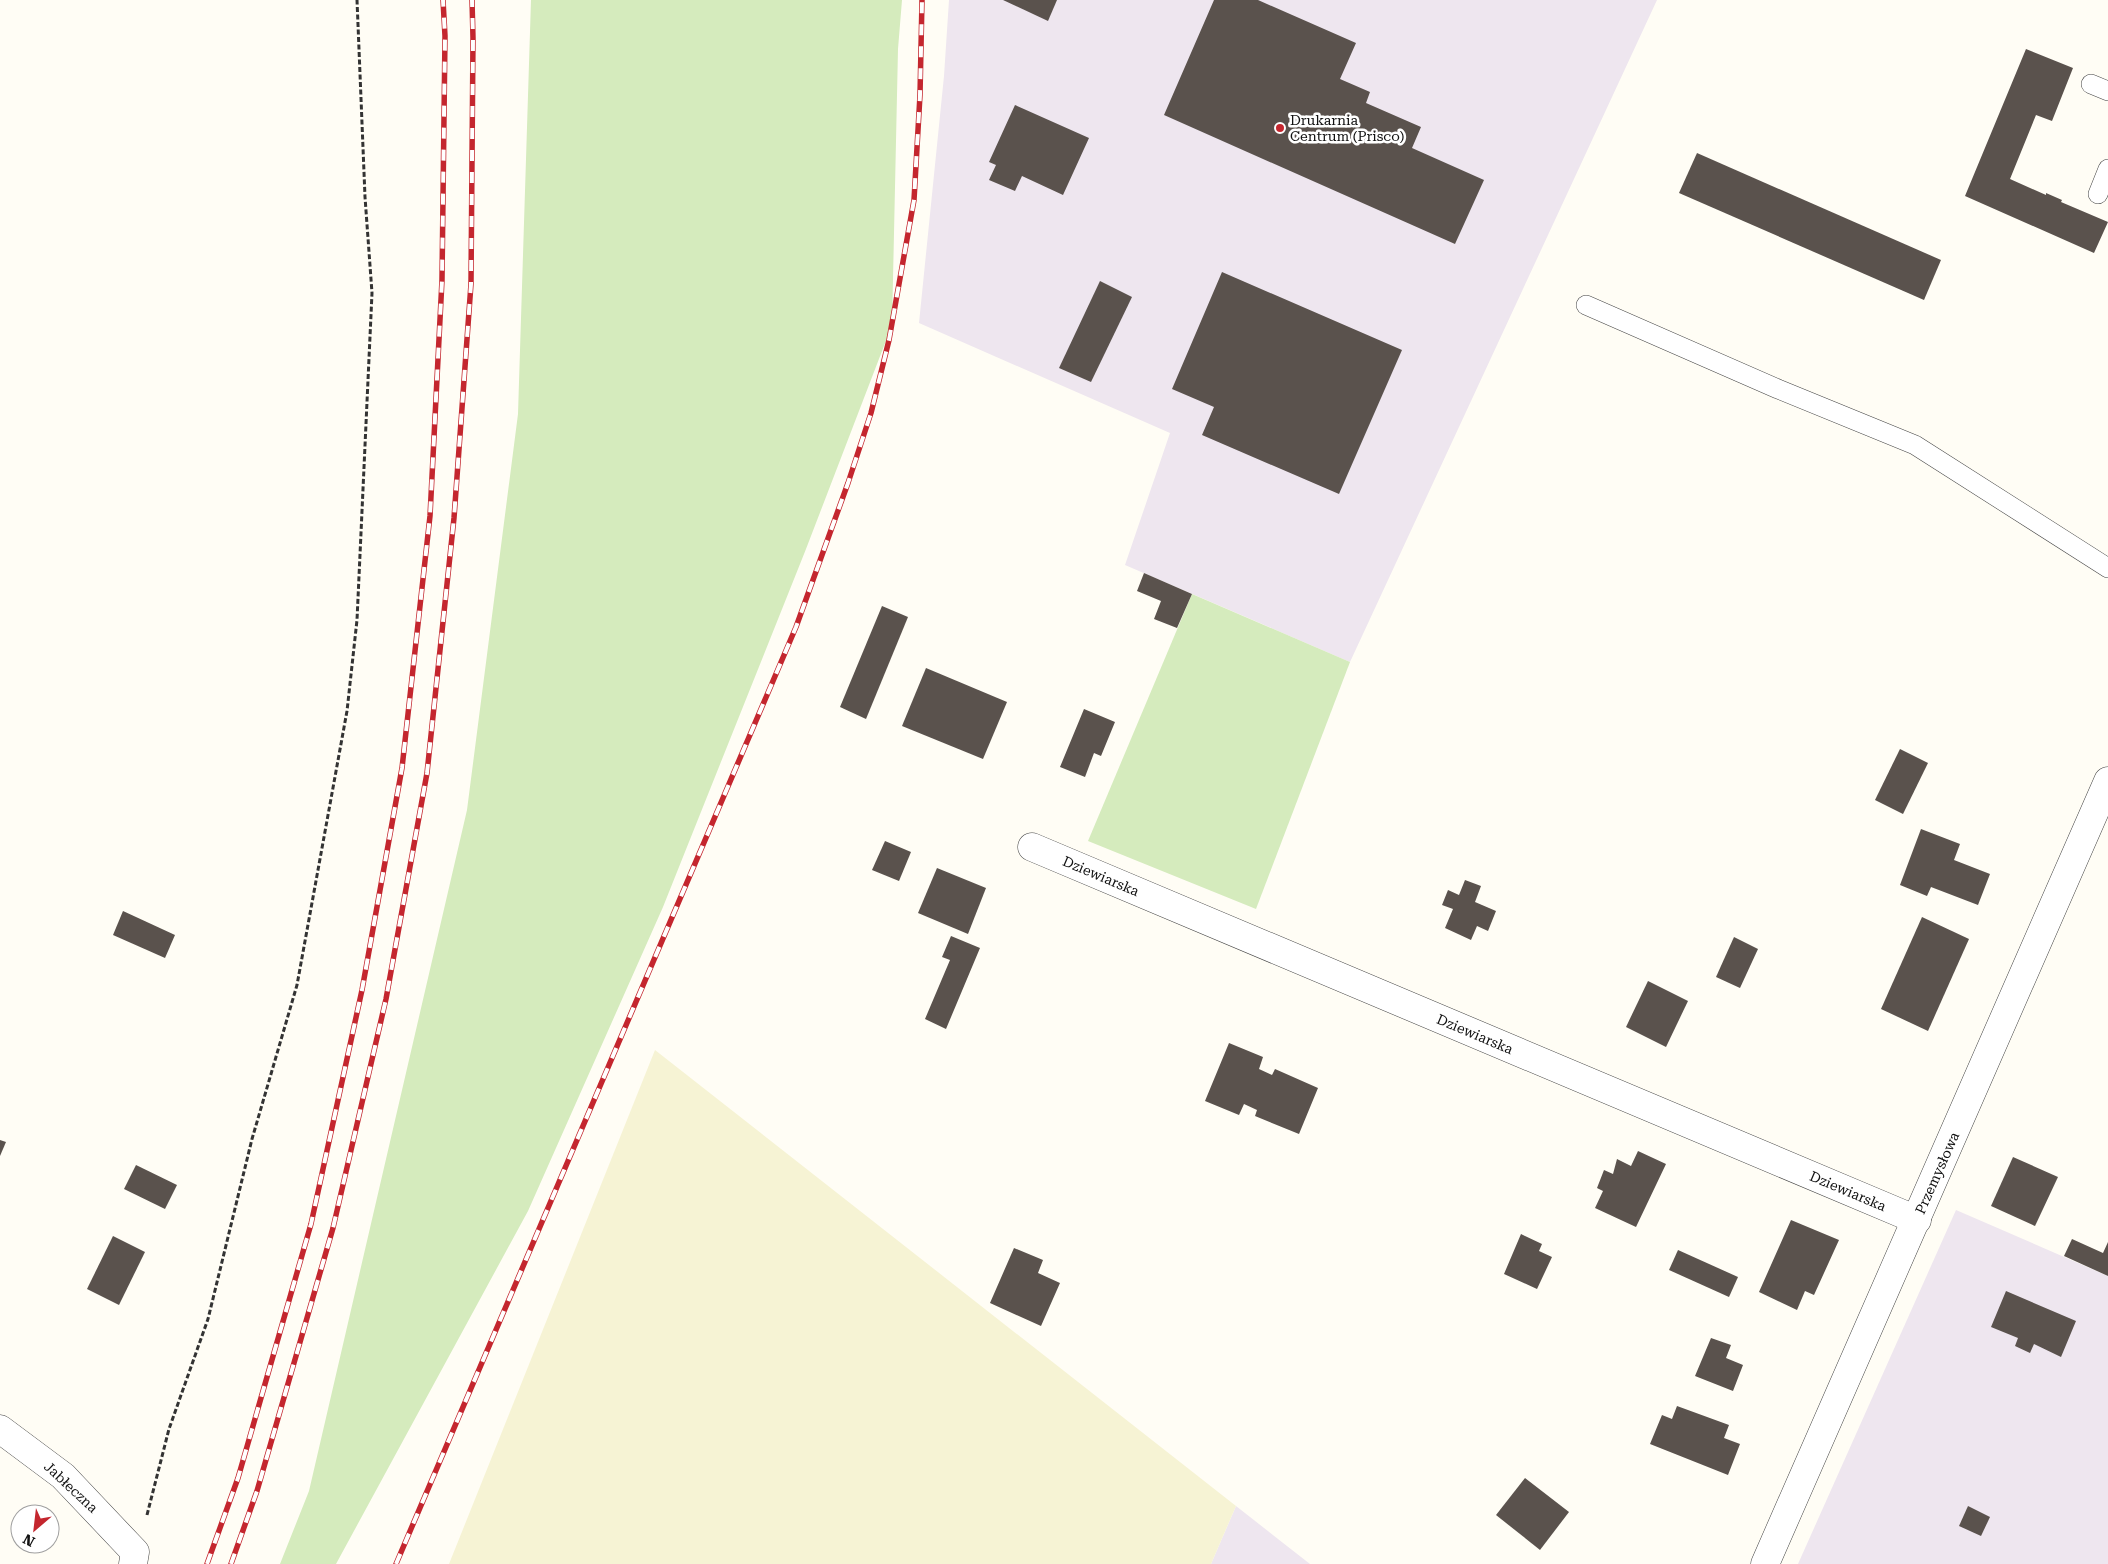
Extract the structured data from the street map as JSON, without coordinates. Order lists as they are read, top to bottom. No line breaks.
{"streets":{"street":["Dziewiarska","Przemysłowa","Jabłeczna"]},"crossings":[["Dziewiarska","Przemysłowa"]],"places":["Drukarnia Centrum (Prisco)"],"north":"bottom left"}
